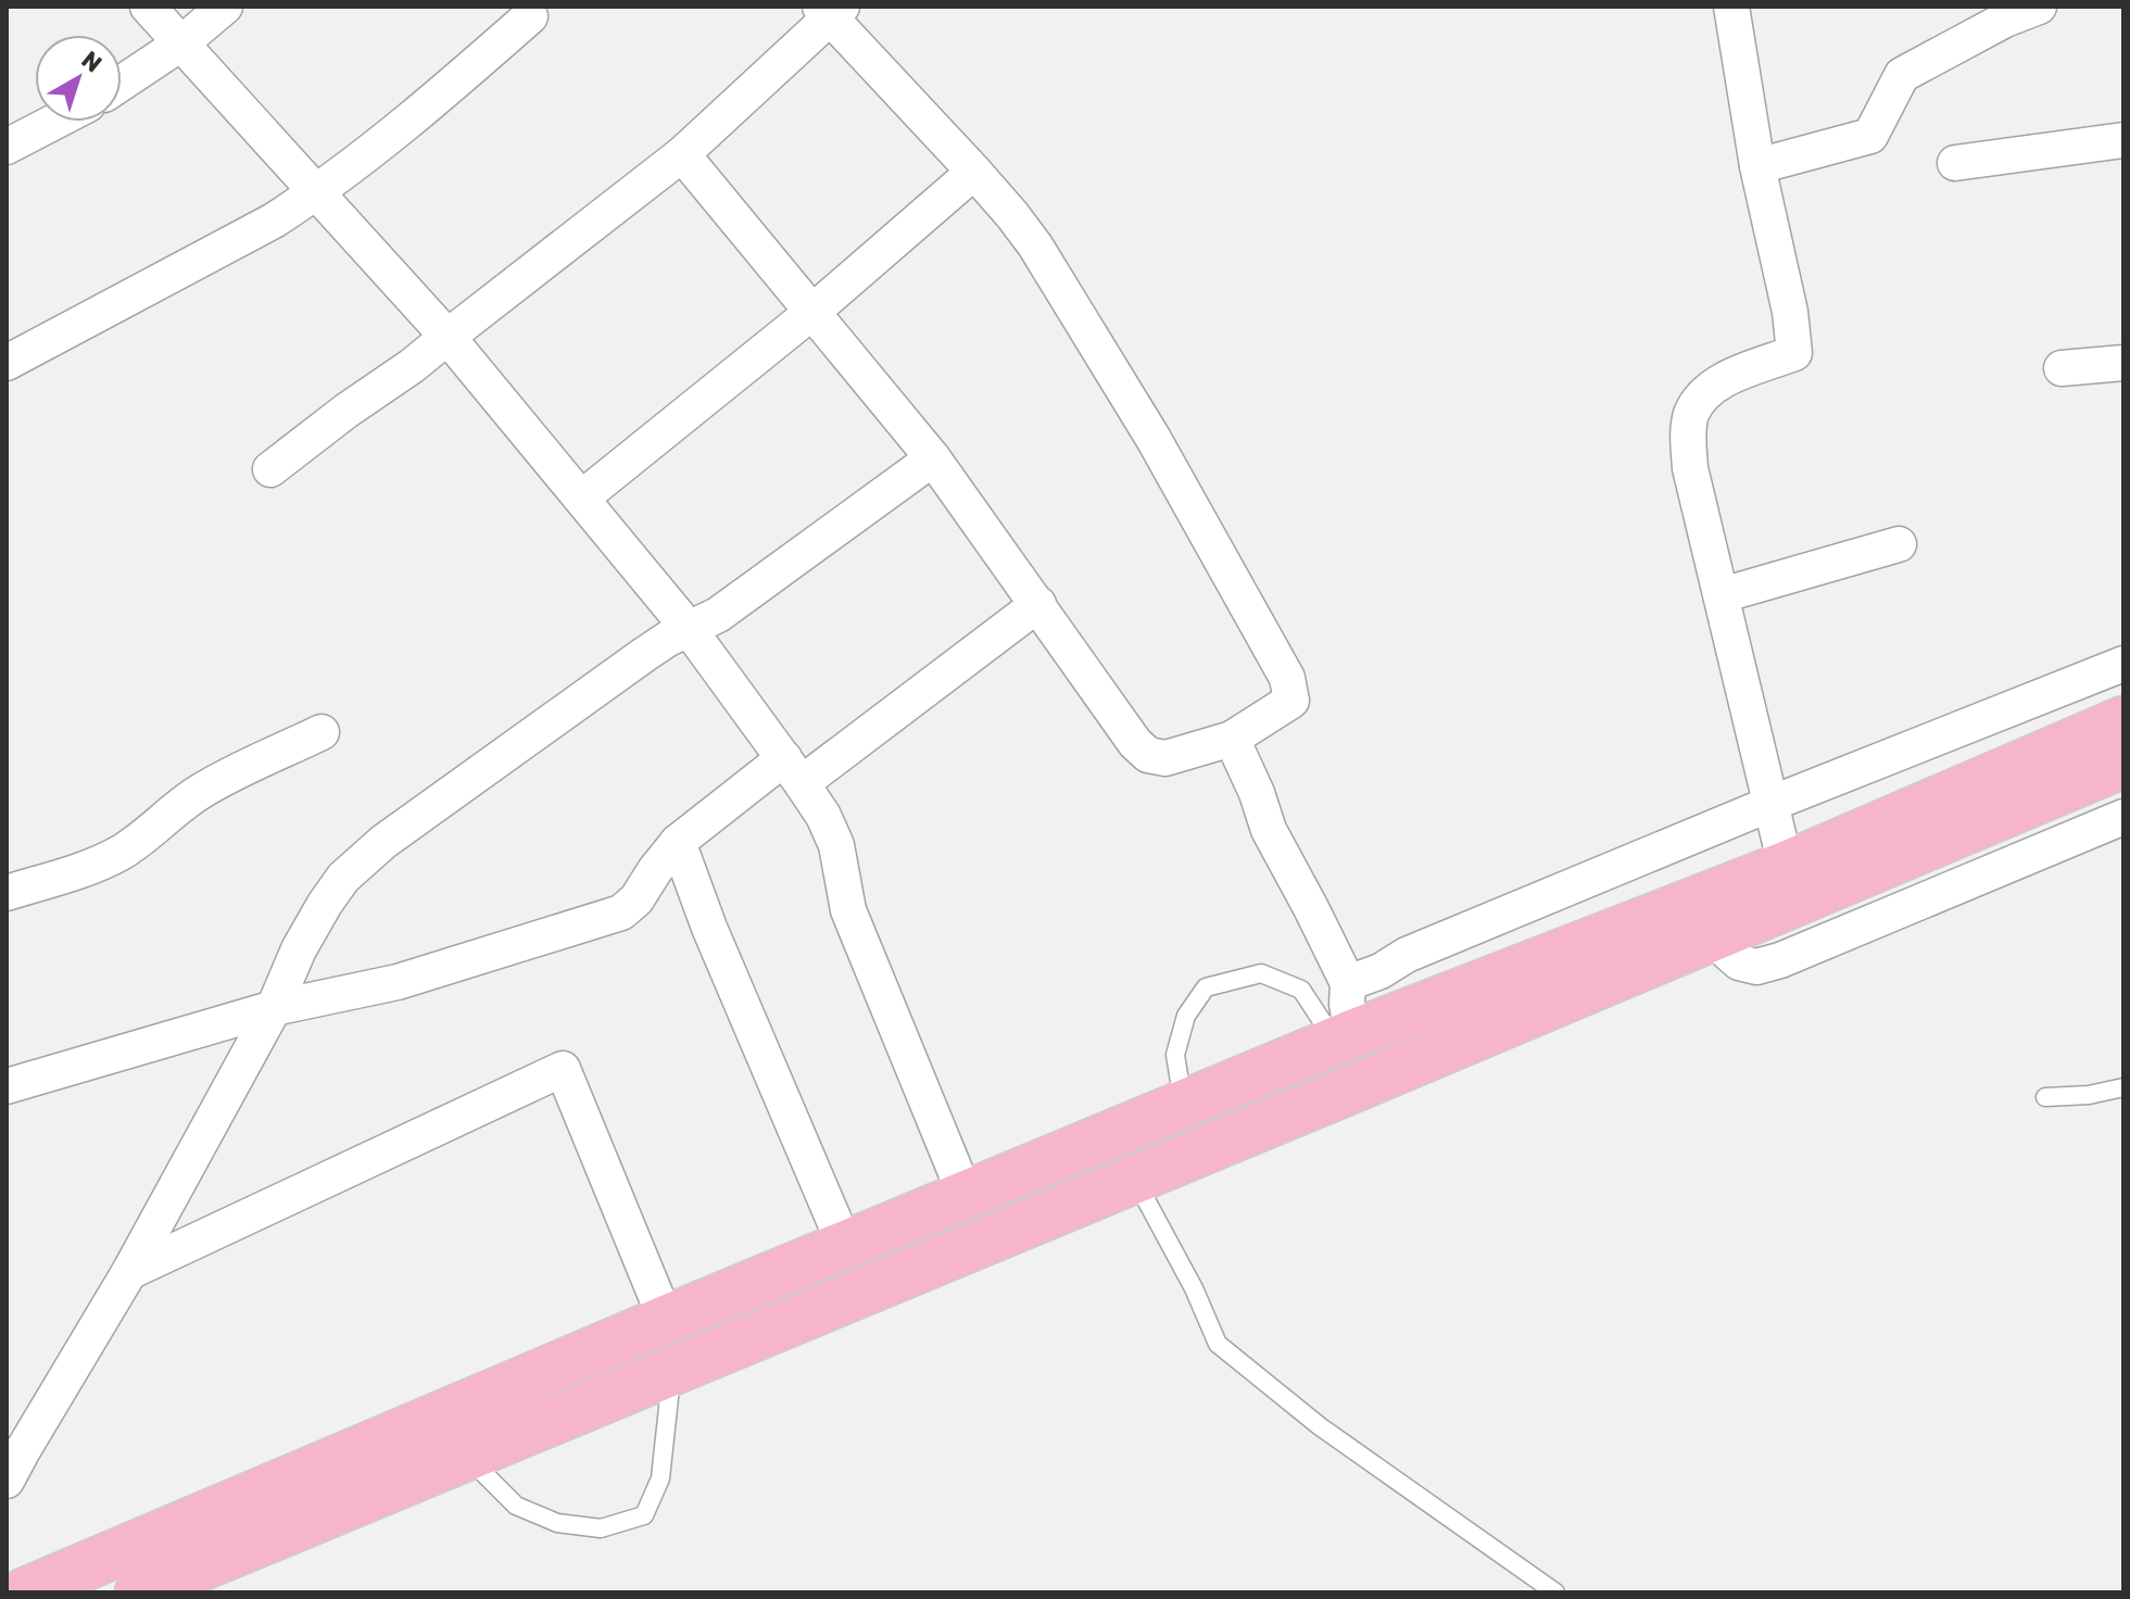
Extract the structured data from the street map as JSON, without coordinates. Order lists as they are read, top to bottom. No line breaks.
{"north":"top right"}
